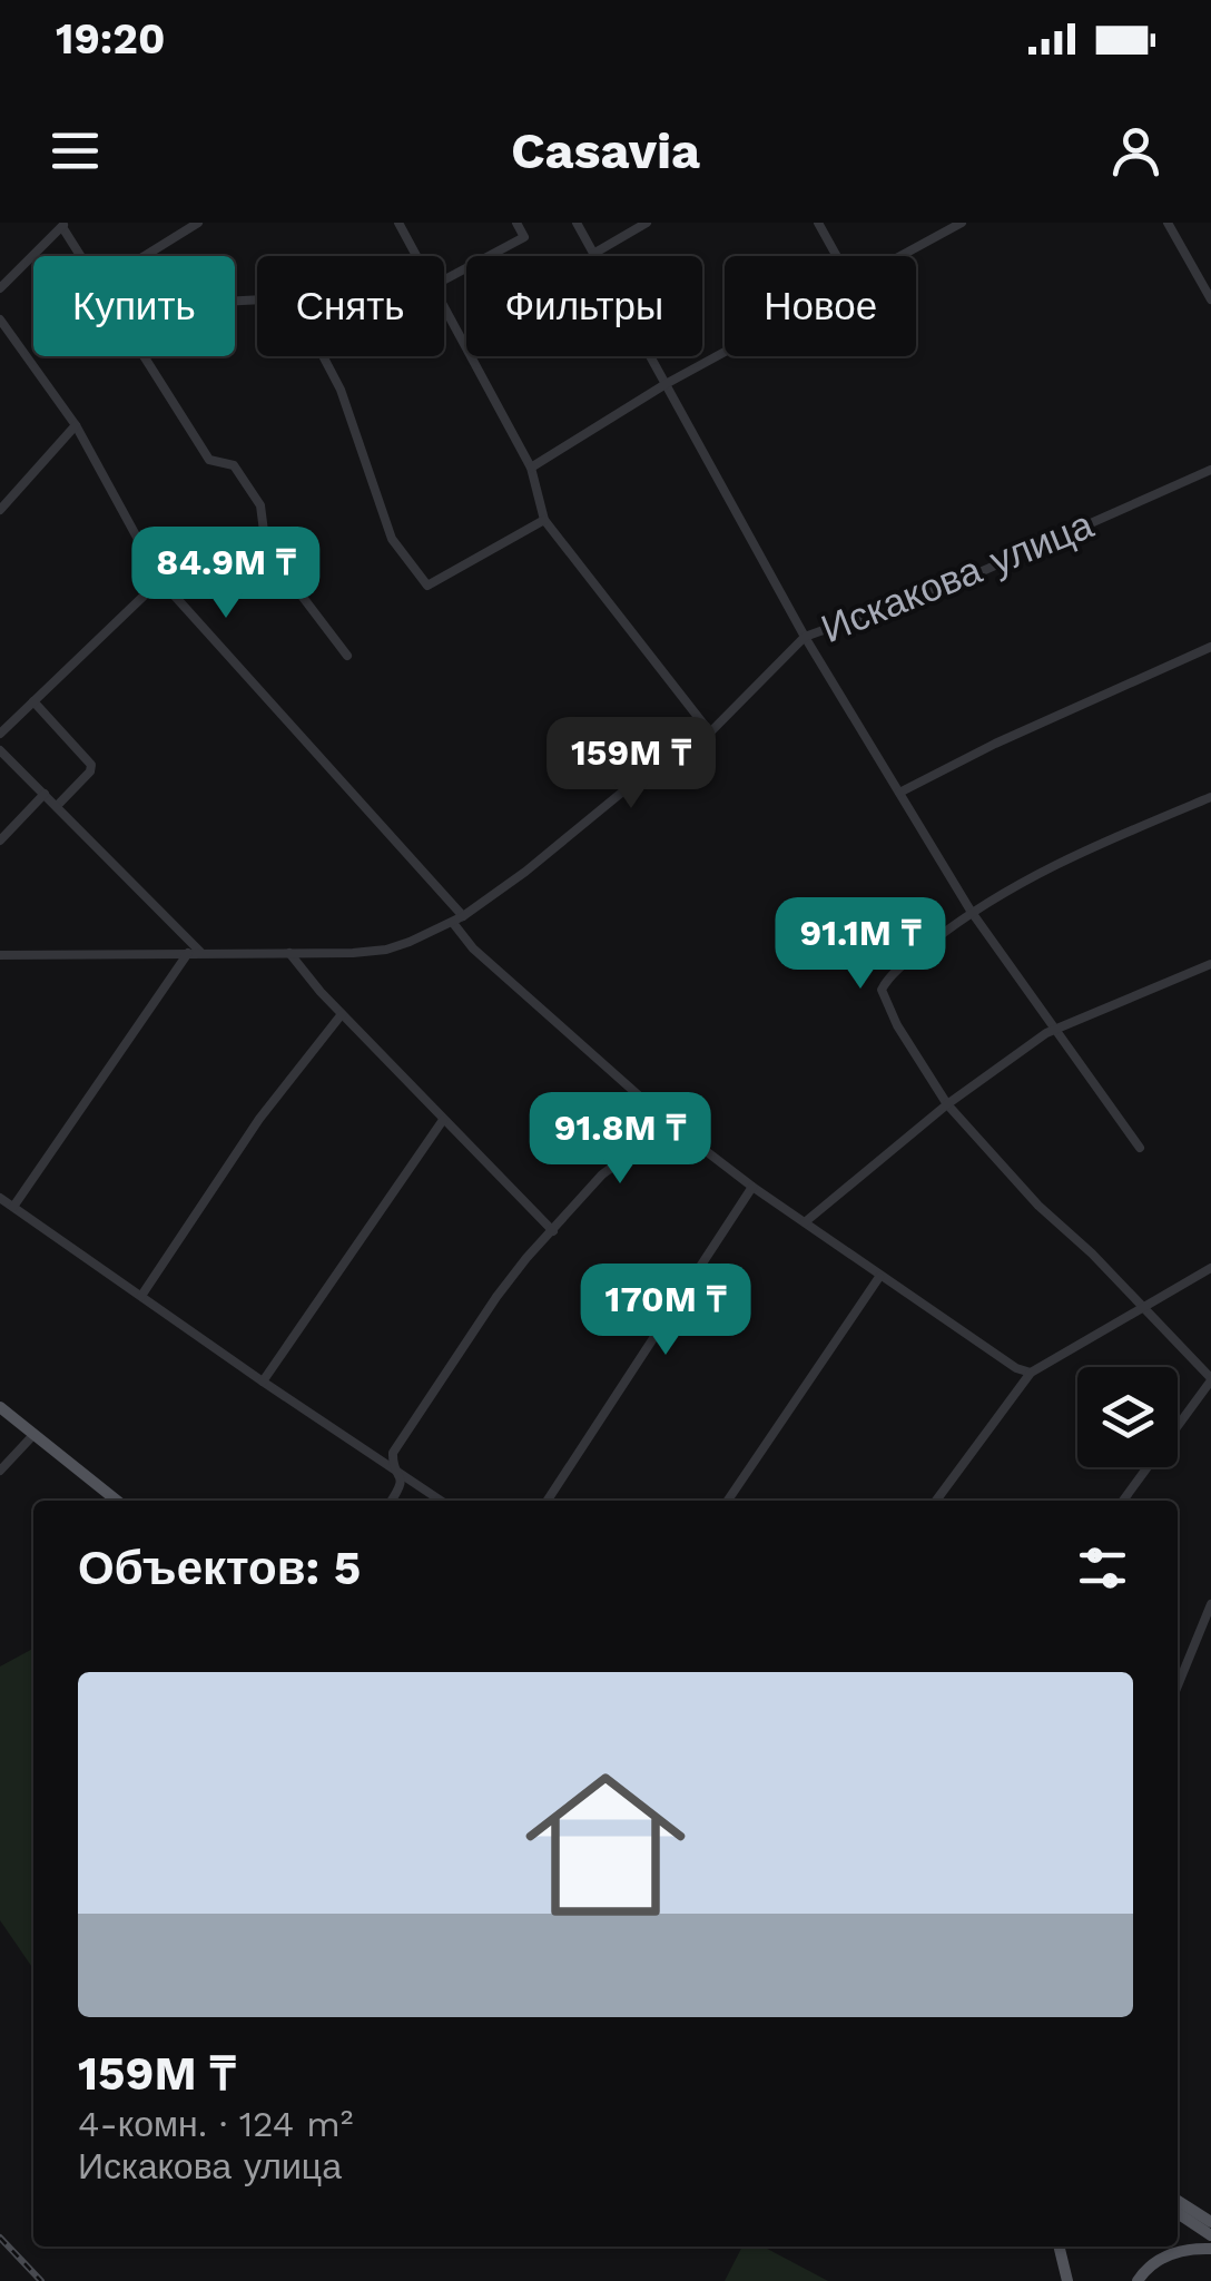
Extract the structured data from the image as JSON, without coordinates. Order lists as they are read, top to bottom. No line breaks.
{"streets":{"street":["Искакова улица"]},"page":{"status":"19:20","header":"Casavia","chip":["Купить","Снять","Фильтры","Новое"],"price":["84.9M ₸","159M ₸","91.1M ₸","91.8M ₸","170M ₸"],"heading":"Объектов: 5","list":[{"name":"159M ₸","note":"4-комн. · 124 m² · Искакова улица"}]}}
